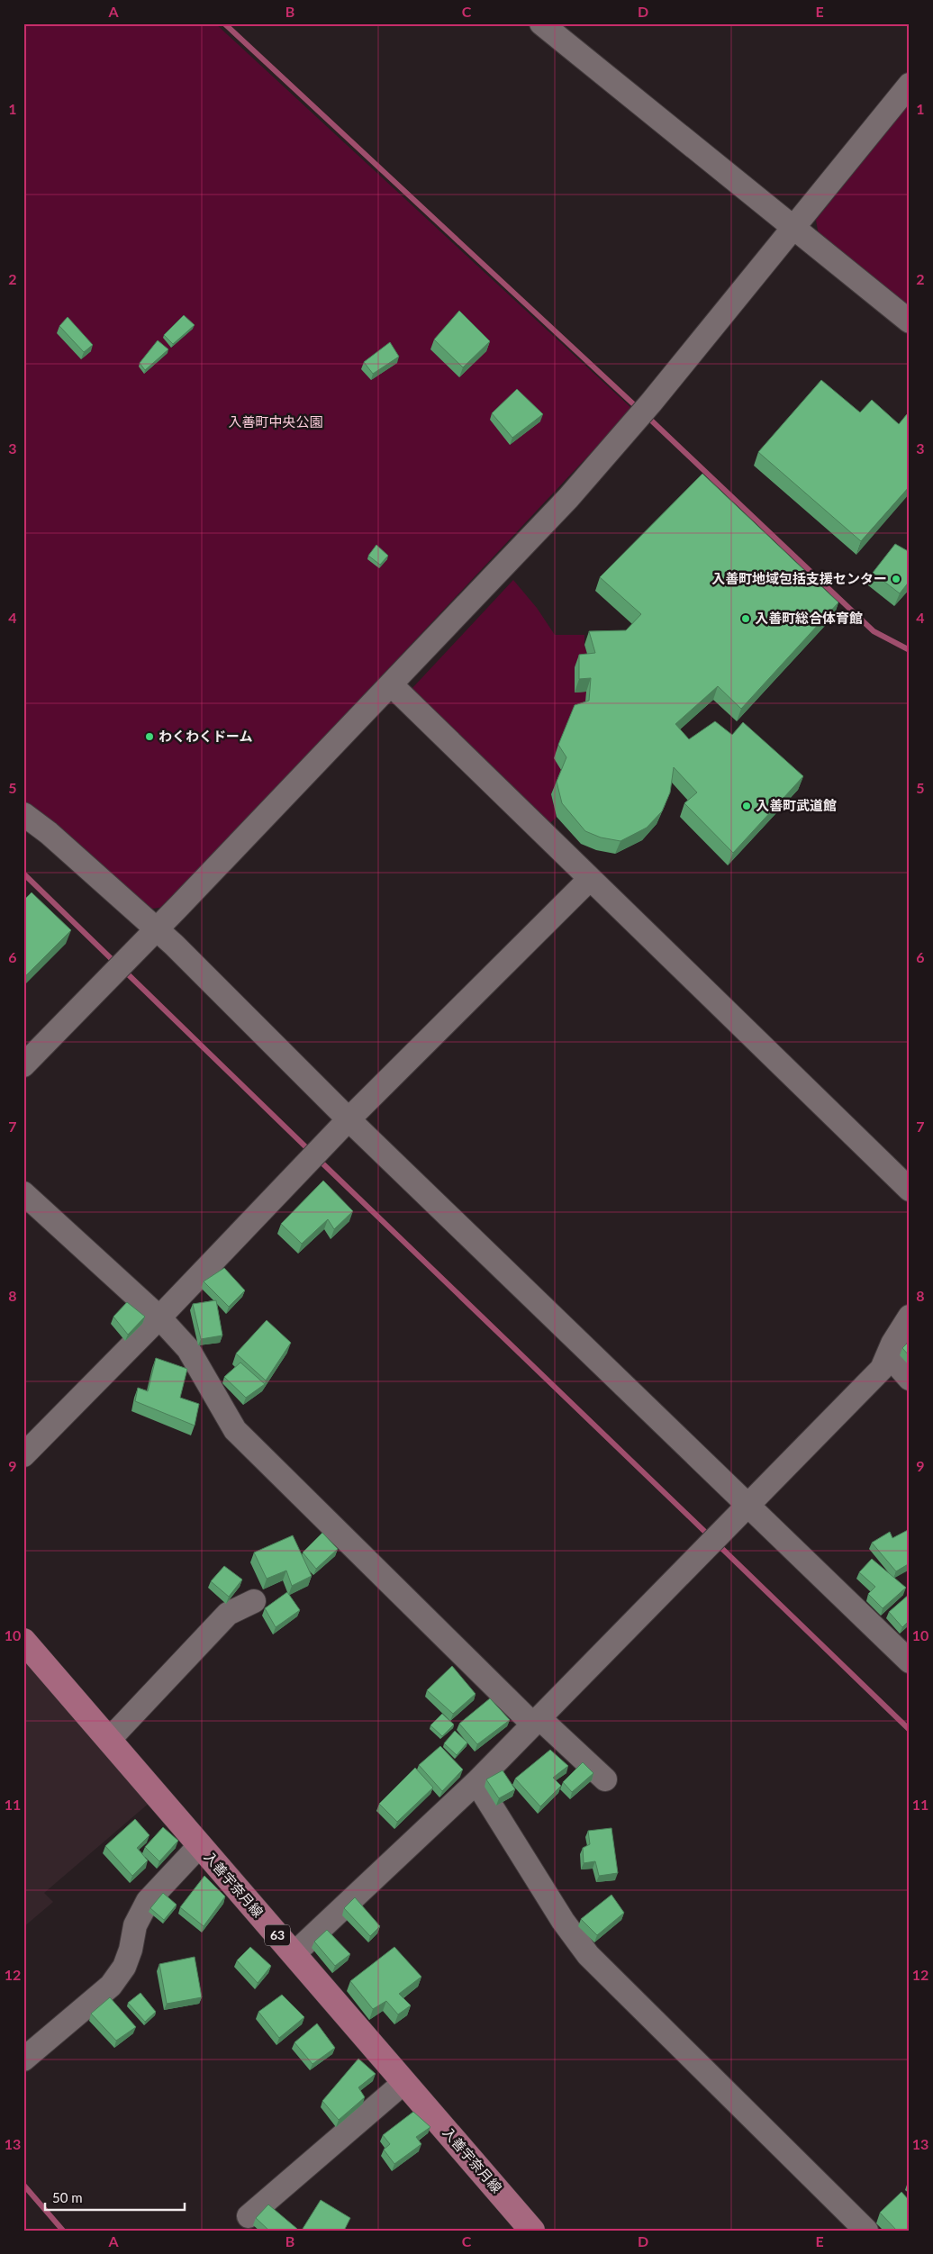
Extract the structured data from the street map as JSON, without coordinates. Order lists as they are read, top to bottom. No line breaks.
{"streets":{"main road":["入善宇奈月線","63"]},"parks":["入善町中央公園"],"places":["入善町地域包括支援センター","入善町総合体育館","わくわくドーム","入善町武道館"],"scale_bar":"50 m","grid":{"columns":["A","B","C","D","E"],"rows":["1","2","3","4","5","6","7","8","9","10","11","12","13"]}}
